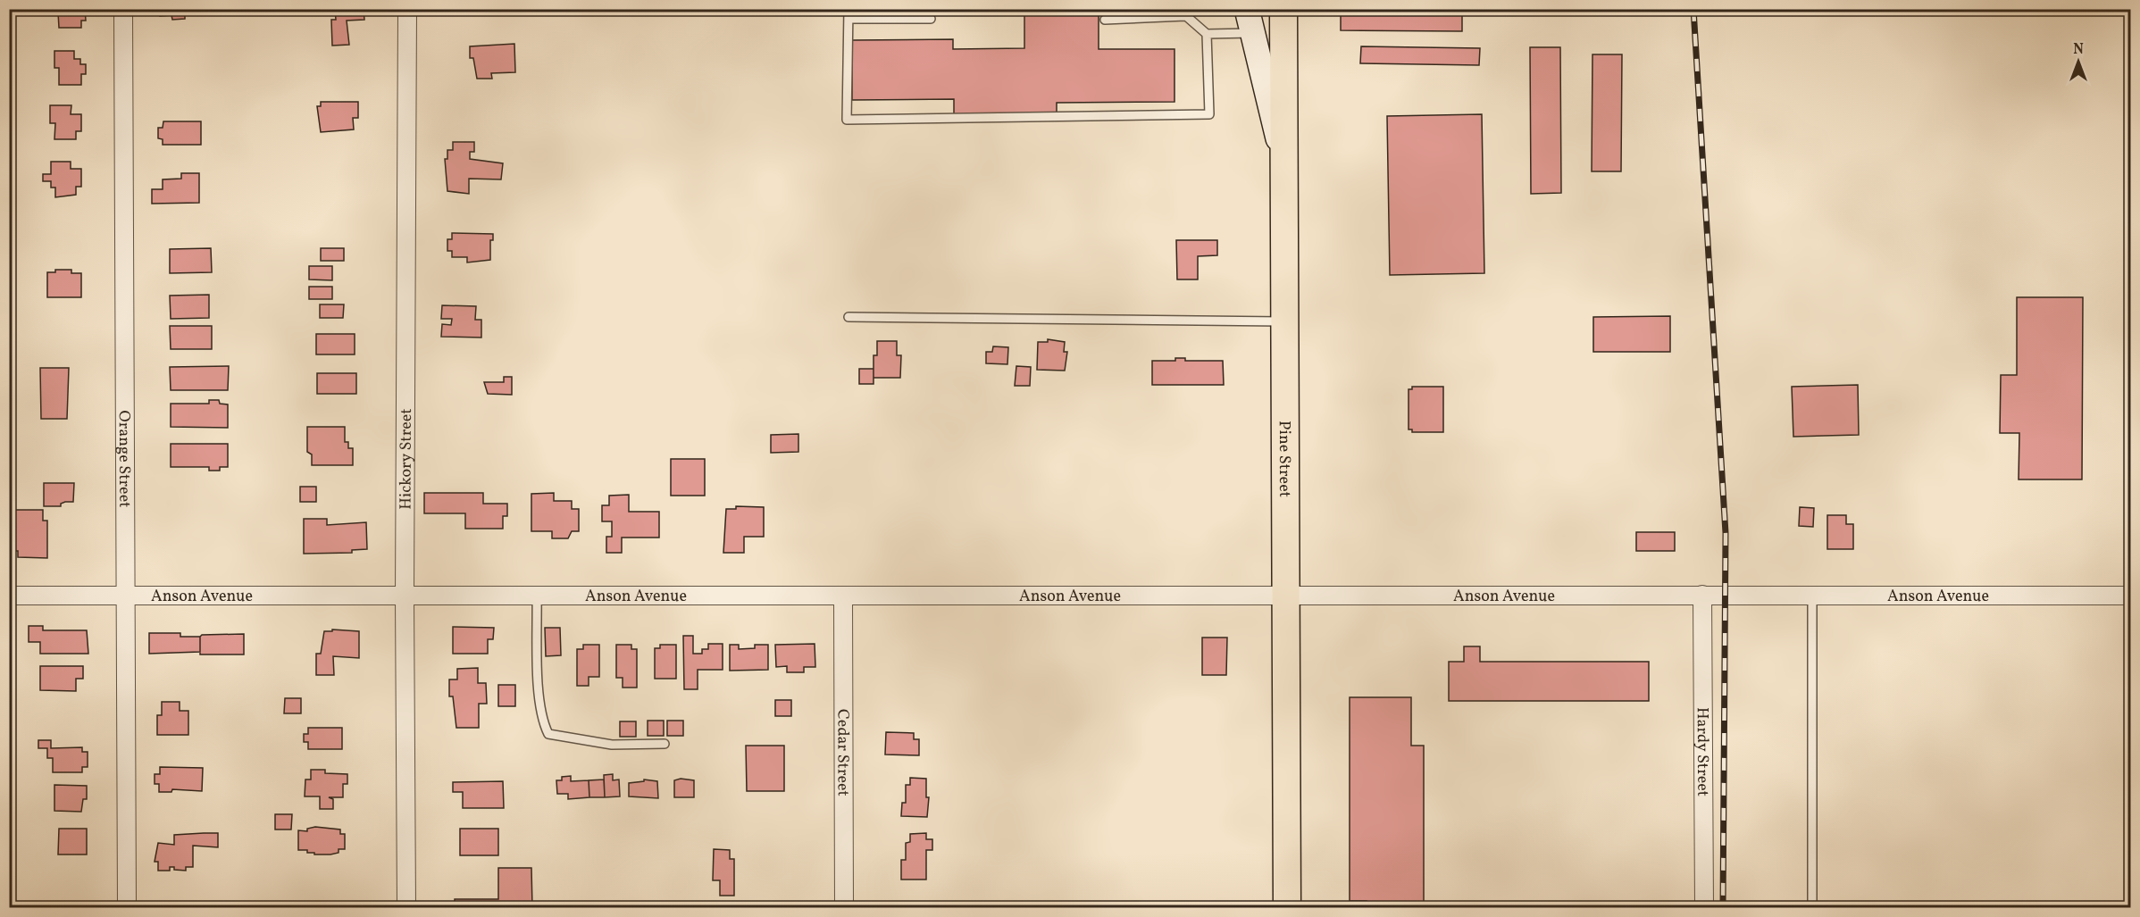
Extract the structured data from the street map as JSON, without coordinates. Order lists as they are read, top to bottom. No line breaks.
{"streets":{"main road":["Pine Street"],"street":["Hickory Street","Orange Street","Anson Avenue","Hardy Street","Cedar Street"]},"crossings":[["Hickory Street","Anson Avenue"],["Orange Street","Anson Avenue"],["Pine Street","Anson Avenue"],["Anson Avenue","Hardy Street"],["Anson Avenue","Cedar Street"]],"north":"top"}
